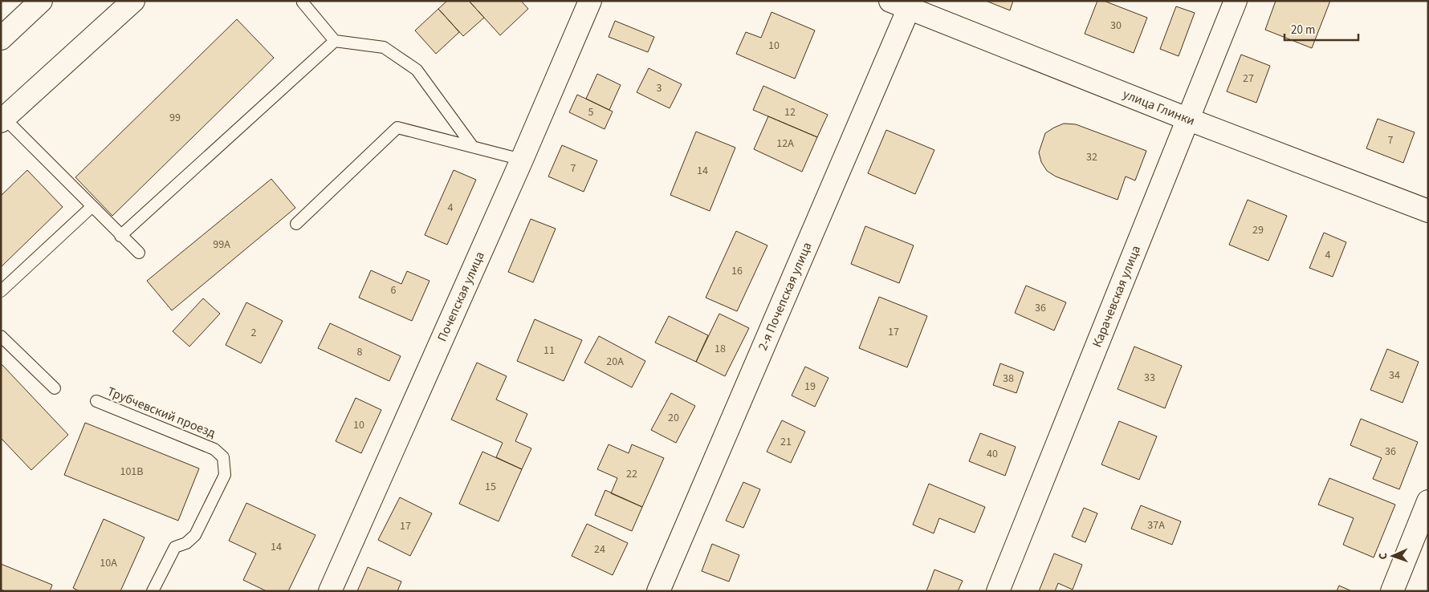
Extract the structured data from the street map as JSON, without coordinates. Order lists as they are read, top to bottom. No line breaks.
{"streets":{"street":["улица Глинки","Почепская улица","2-я Почепская улица","Карачевская улица"],"lane":["Трубчевский проезд"]},"crossings":[["улица Глинки","2-я Почепская улица"],["улица Глинки","Карачевская улица"]],"house_numbers":["30","10","27","3","5","12","99","7","12А","32","7","14","4","29","99А","4","16","6","36","17","2","18","11","8","20А","34","33","38","19","20","10","21","36","40","101В","22","15","37А","17","14","24","10А"],"scale_bar":"20 m","north":"left"}
